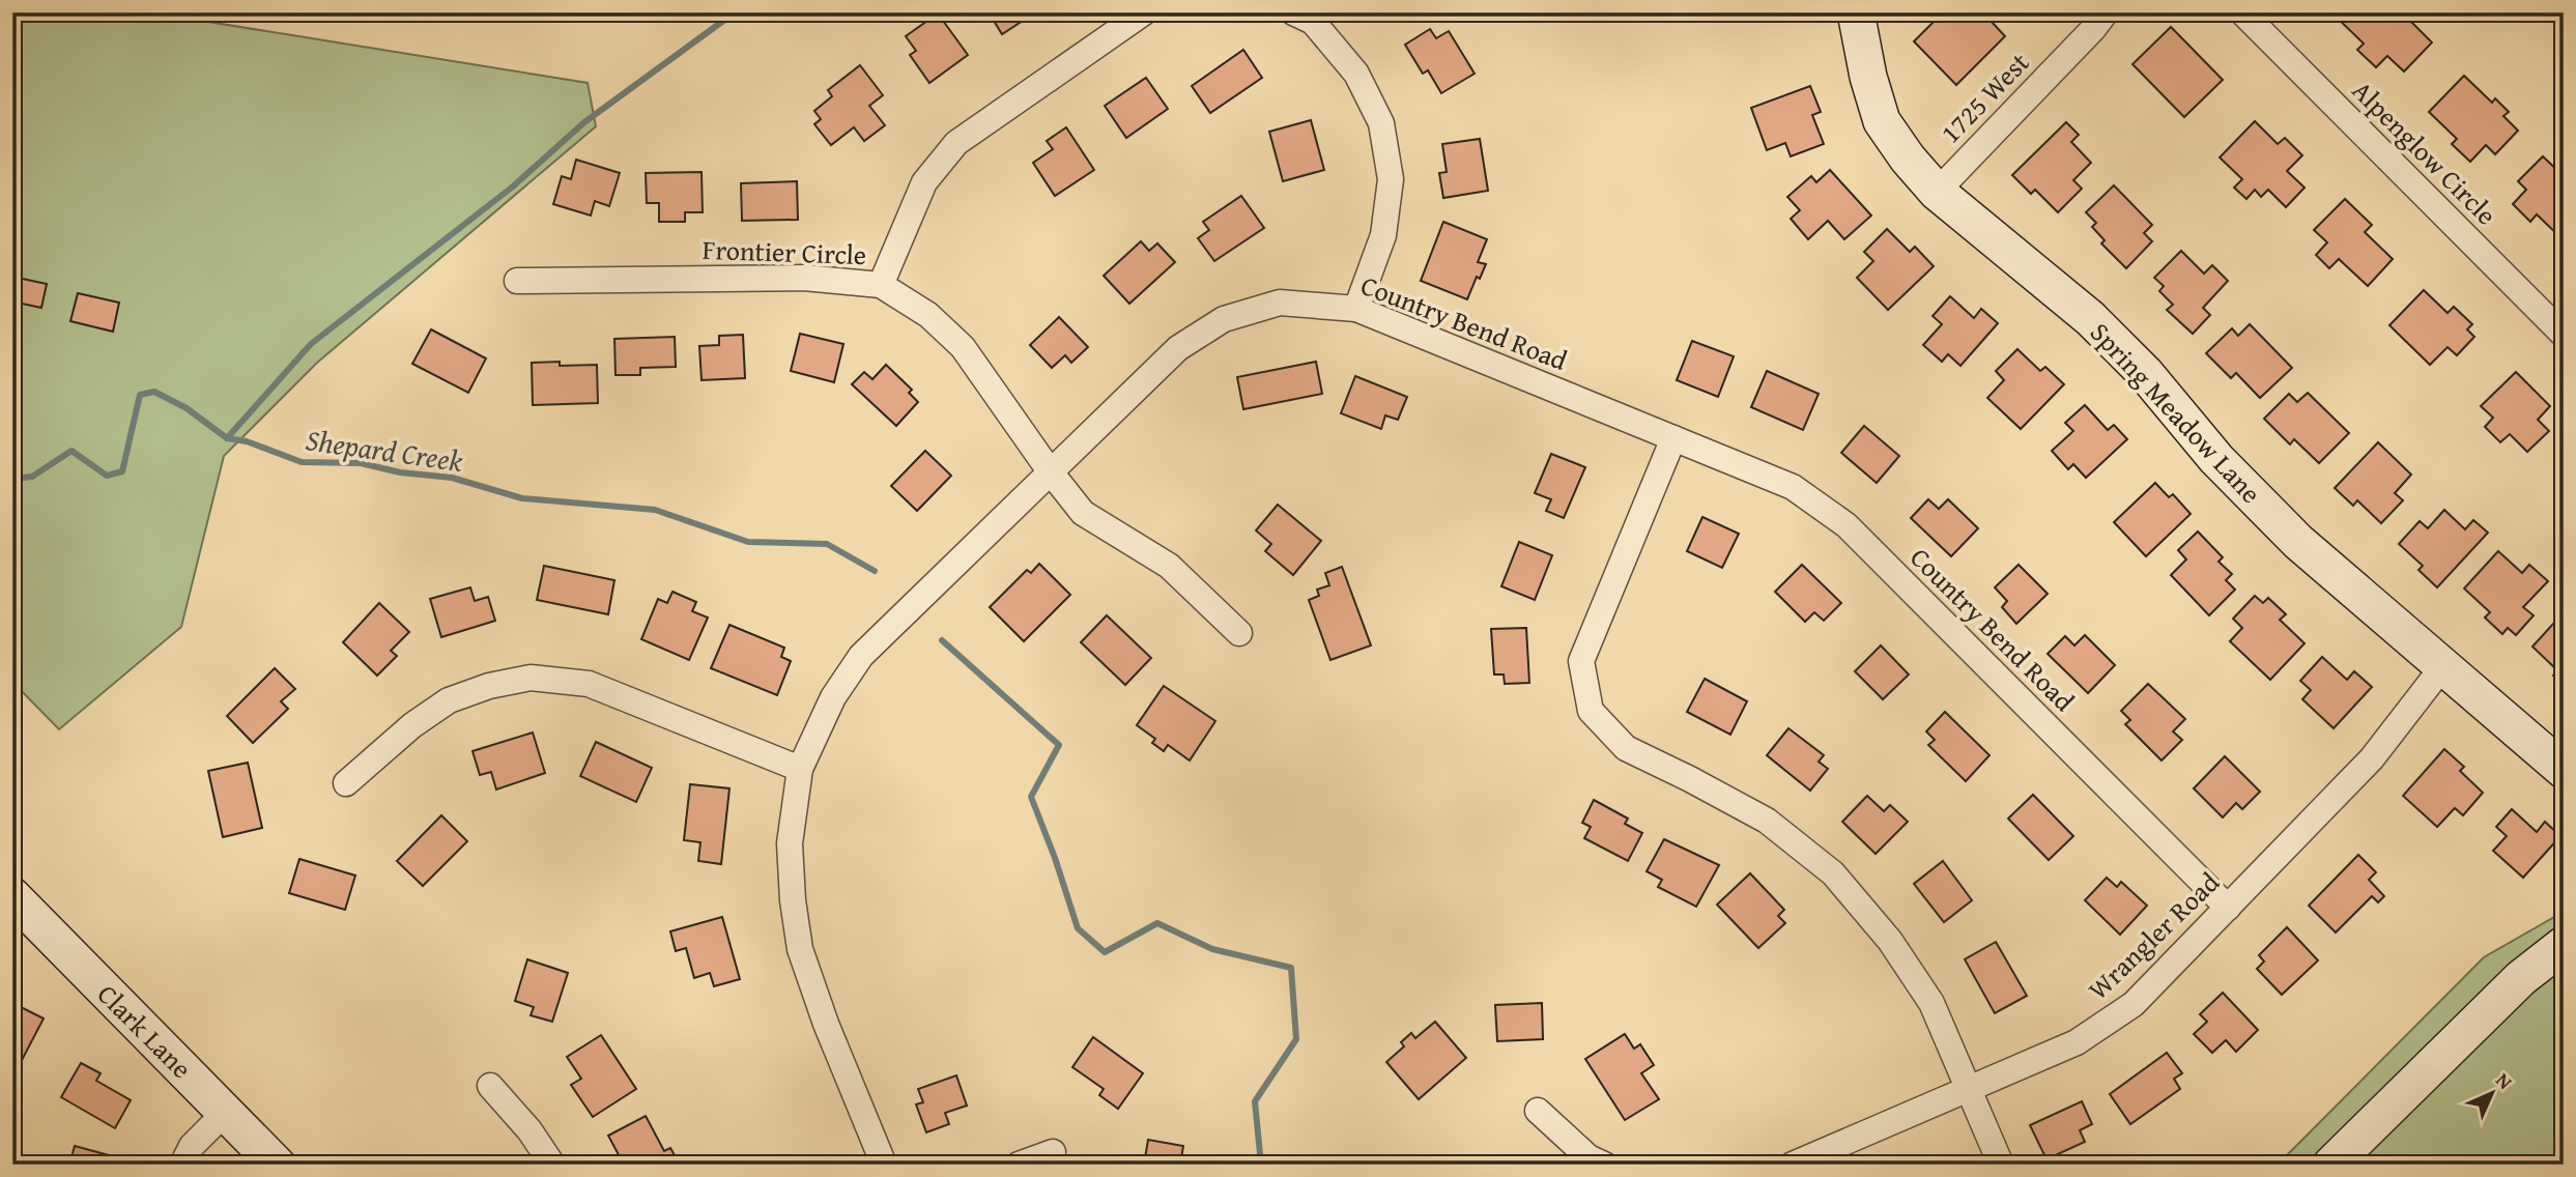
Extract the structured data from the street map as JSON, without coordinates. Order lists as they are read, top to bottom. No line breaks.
{"streets":{"street":["1725 West","Alpenglow Circle","Frontier Circle","Country Bend Road","Spring Meadow Lane","Wrangler Road","Clark Lane"]},"crossings":[["1725 West","Spring Meadow Lane"],["Frontier Circle","Country Bend Road"],["Country Bend Road","Wrangler Road"],["Spring Meadow Lane","Wrangler Road"]],"water":["Shepard Creek"],"north":"top right"}
